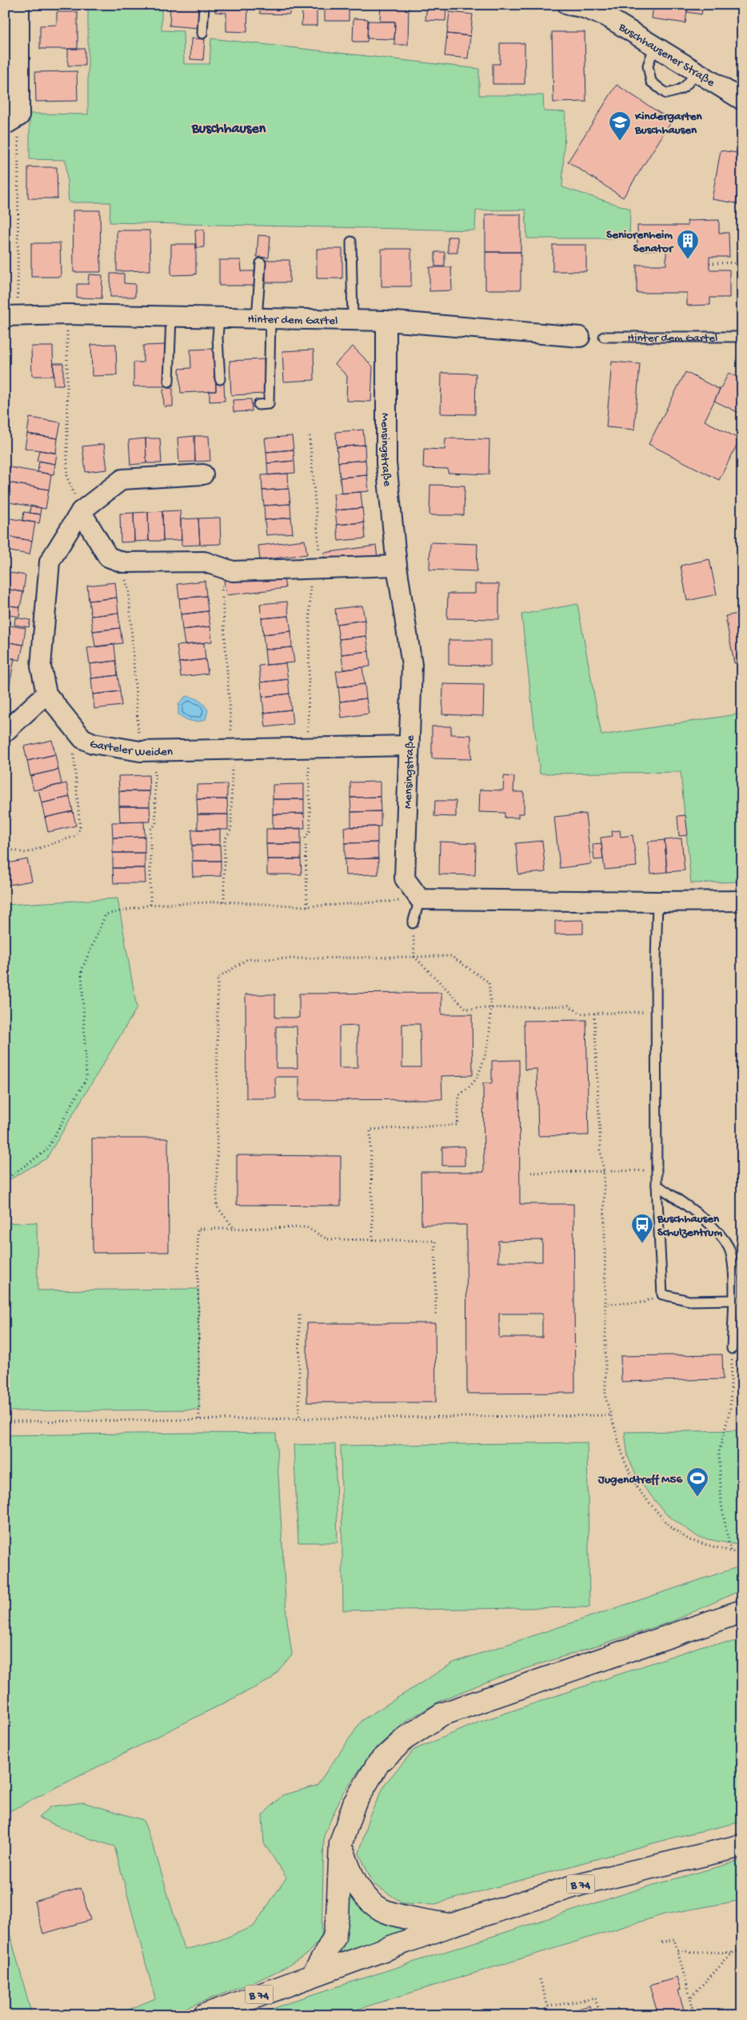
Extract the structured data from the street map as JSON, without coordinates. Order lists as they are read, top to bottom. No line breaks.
{"streets":{"main road":["B 74"],"street":["Buschhausener Straße","Hinter dem Gartel","Mensingstraße","Garteler Weiden"]},"crossings":[["Hinter dem Gartel","Mensingstraße"],["Mensingstraße","Garteler Weiden"]],"districts":["Buschhausen"],"places":{"school or university":["Kindergarten Buschhausen"],"building":["Seniorenheim Senator"],"bus stop":["Buschhausen Schulzentrum"],"sports":["Jugendtreff M56"]}}
